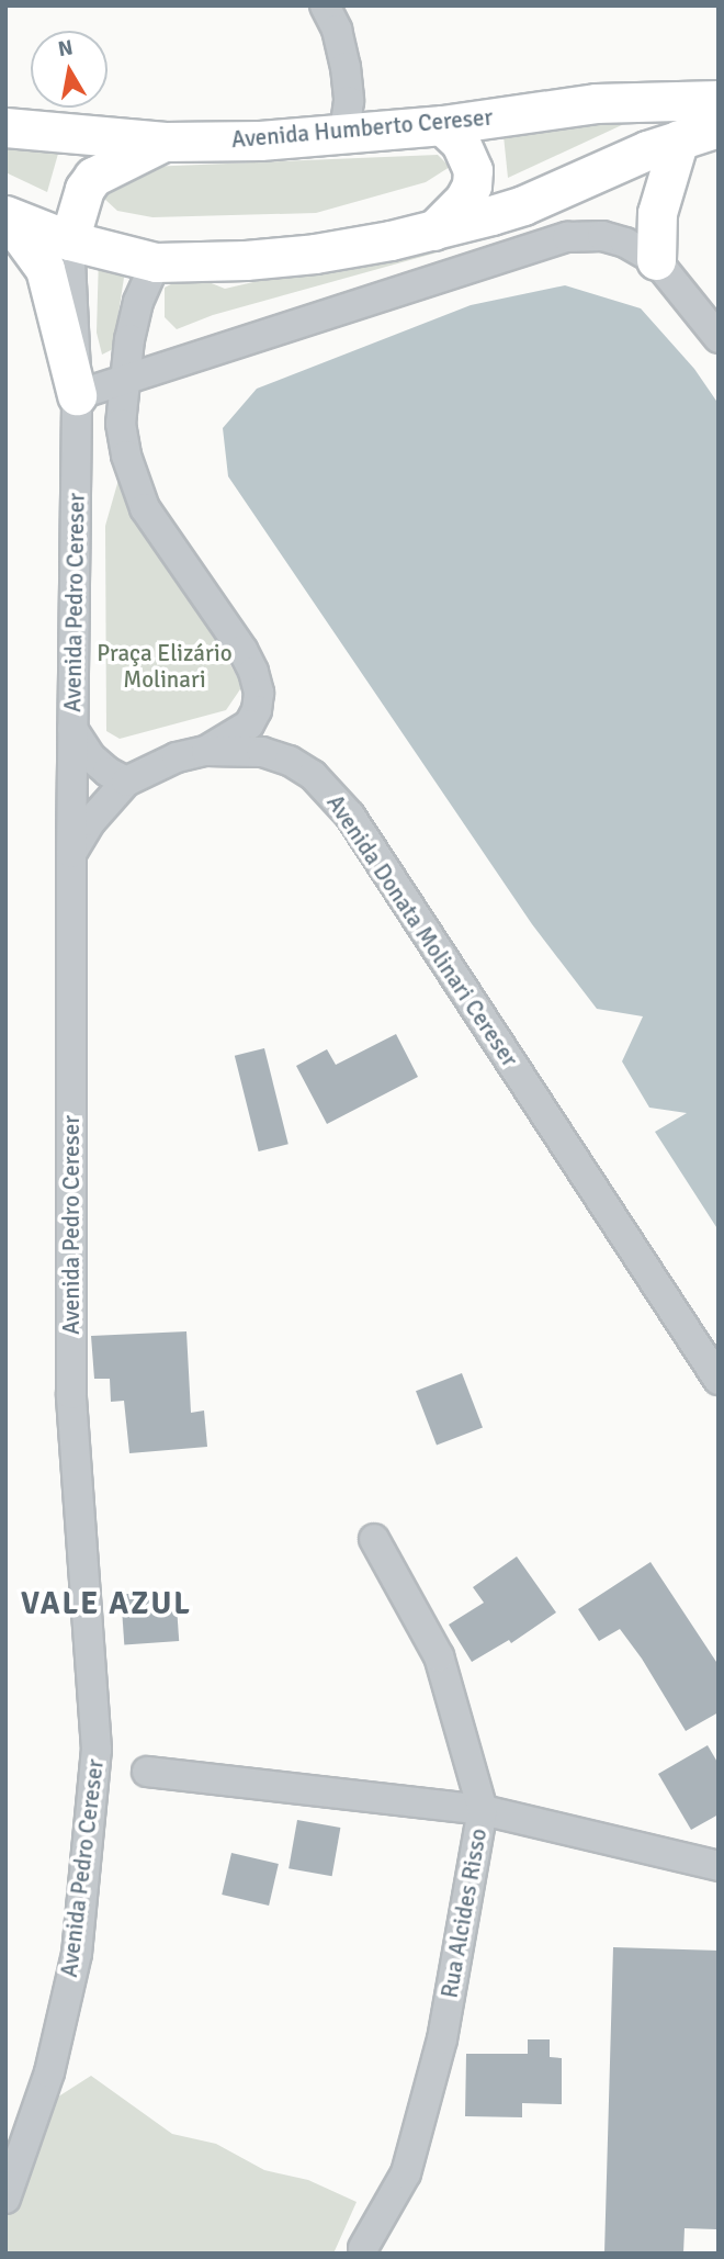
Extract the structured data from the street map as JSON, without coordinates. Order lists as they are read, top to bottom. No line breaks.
{"streets":{"main road":["Avenida Humberto Cereser"],"street":["Avenida Pedro Cereser","Avenida Donata Molinari Cereser","Rua Alcides Risso"]},"districts":["VALE AZUL"],"parks":["Praça Elizário Molinari"],"north":"top"}
